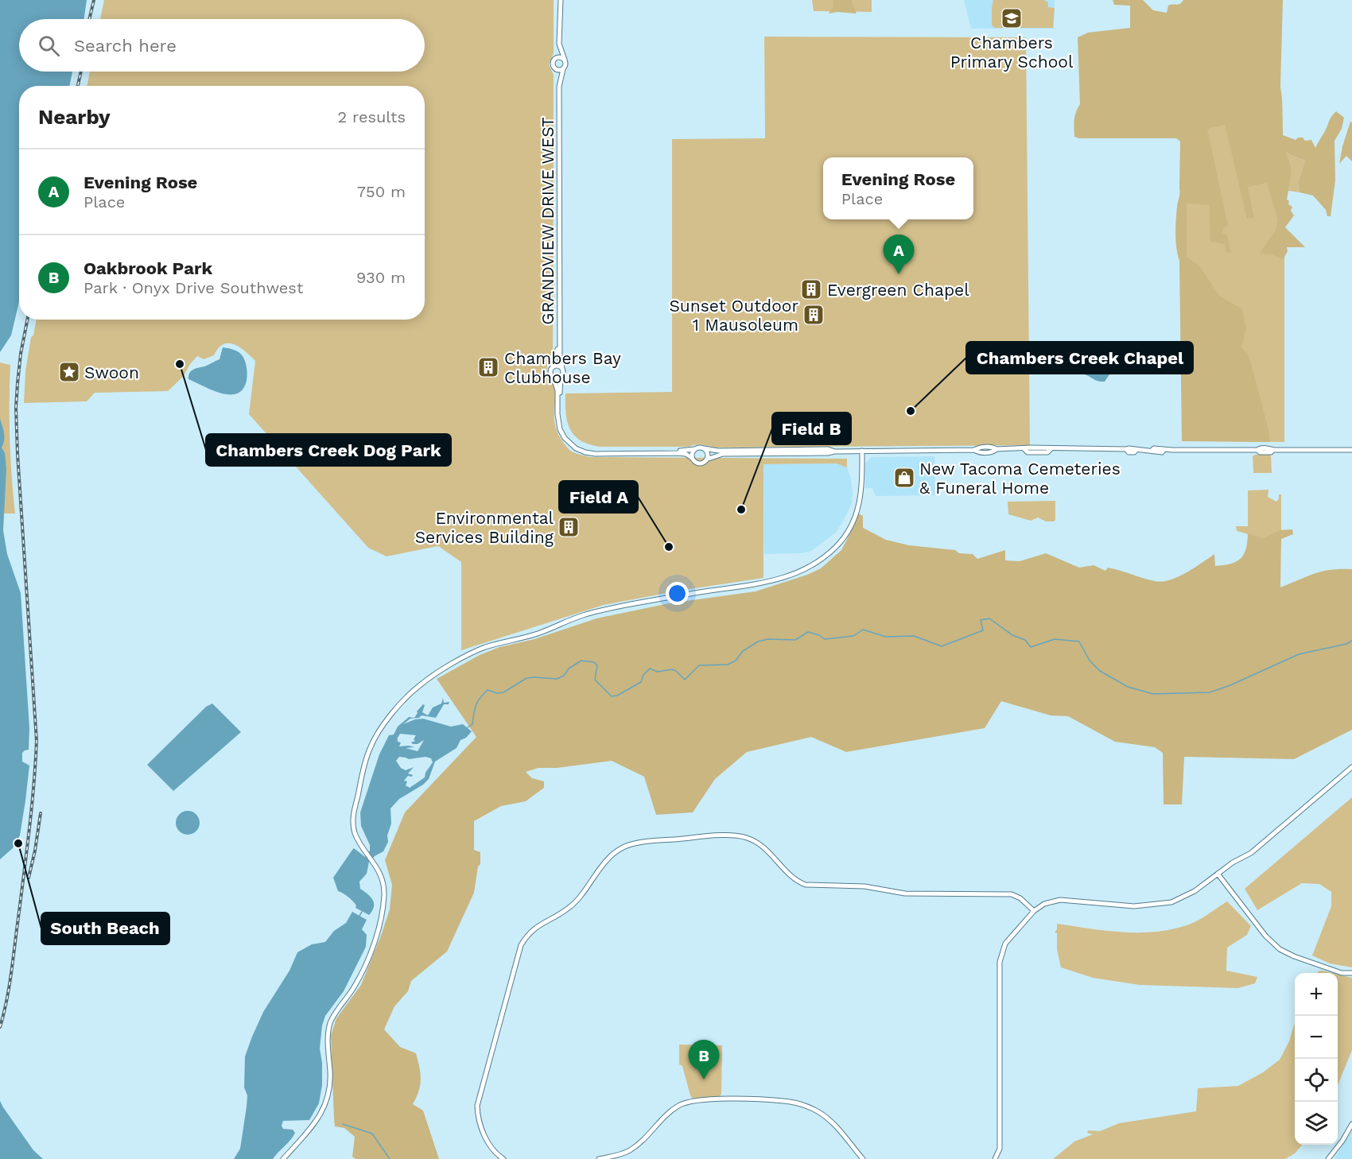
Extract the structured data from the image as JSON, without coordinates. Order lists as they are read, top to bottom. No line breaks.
{"streets":{"street":["GRANDVIEW DRIVE WEST"]},"places":{"school or university":["Chambers Primary School"],"building":["Evergreen Chapel","Sunset Outdoor 1 Mausoleum","Chambers Bay Clubhouse","Environmental Services Building"],"other":["Chambers Creek Dog Park","Chambers Creek Chapel","Field B","Field A","South Beach"],"place":["Swoon"],"shop":["New Tacoma Cemeteries & Funeral Home"]},"page":{"search":"Search here","heading":["Nearby","2 results"],"list":[{"mark":"A","name":"Evening Rose","note":"Place","value":"750 m"},{"mark":"B","name":"Oakbrook Park","note":"Park · Onyx Drive Southwest","value":"930 m"}],"popup":["Evening Rose","Place"],"pins":["A","B"],"map_buttons":["+","−"]}}
